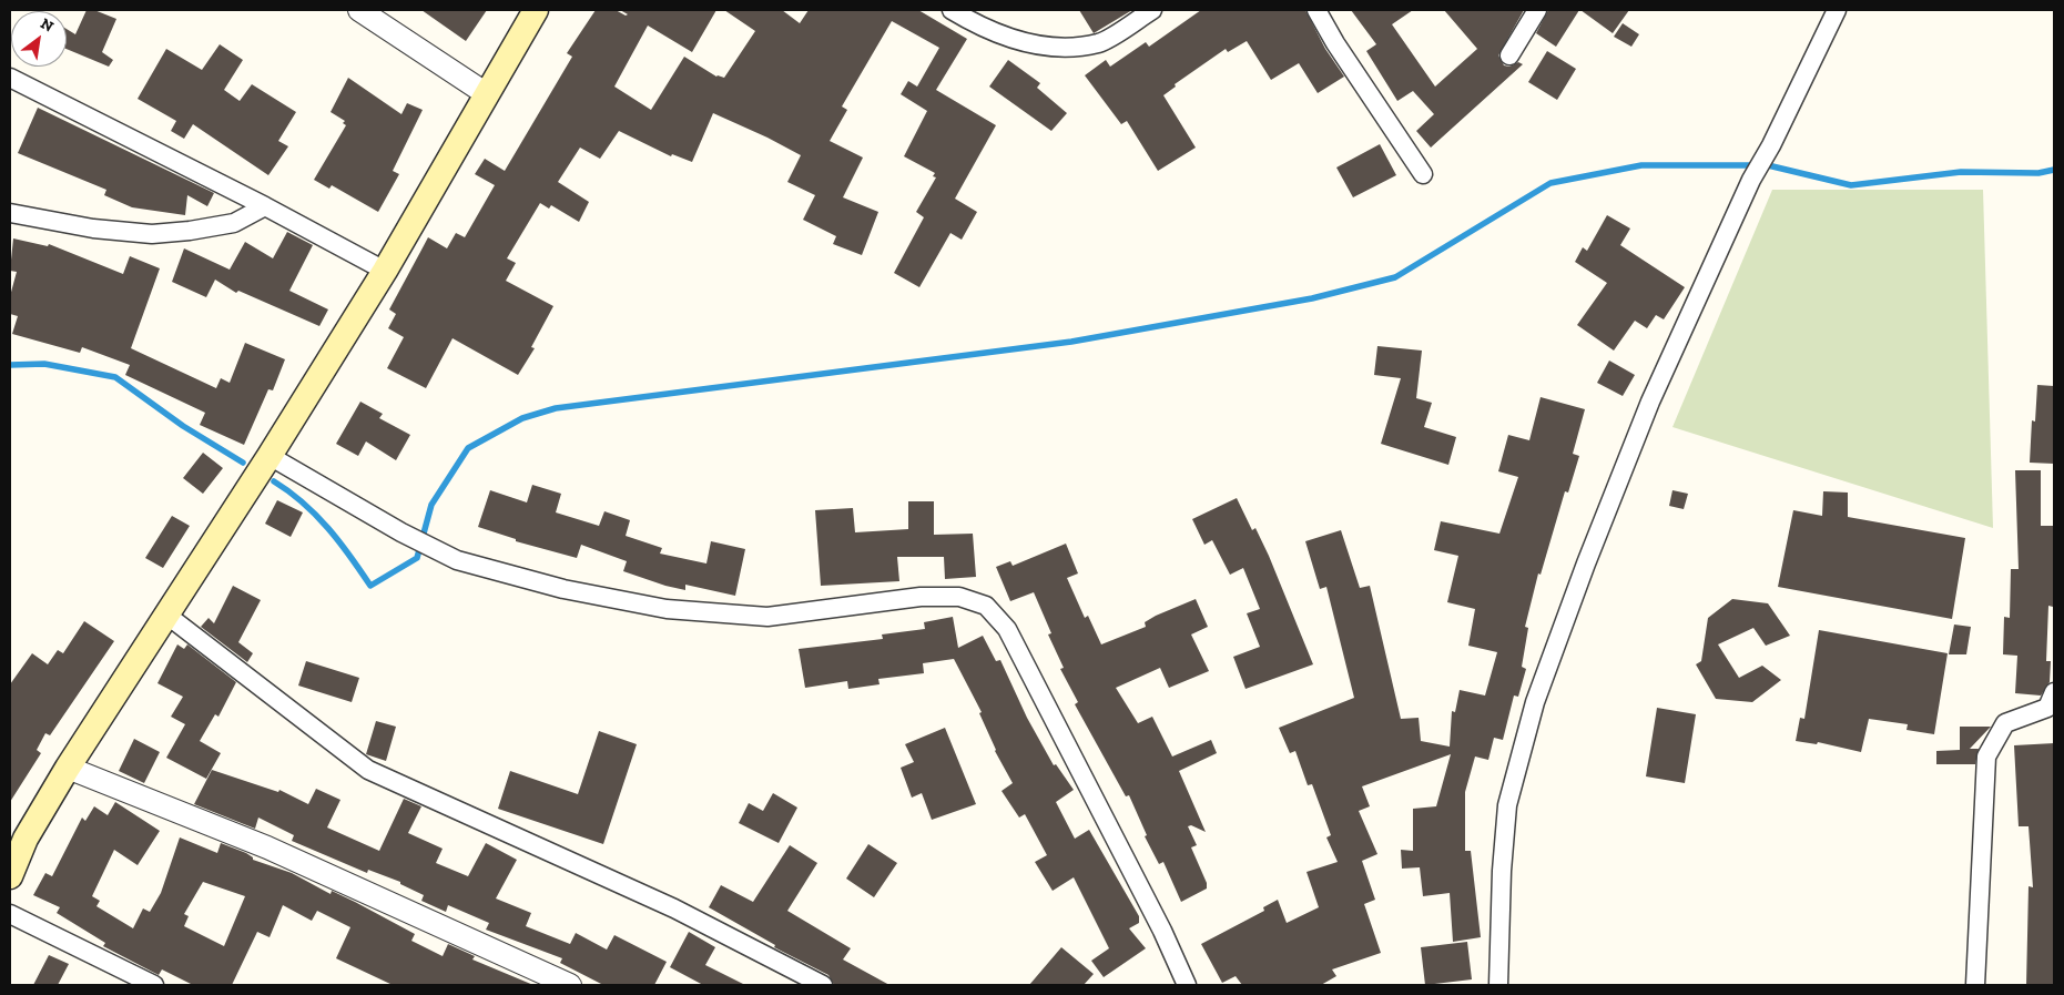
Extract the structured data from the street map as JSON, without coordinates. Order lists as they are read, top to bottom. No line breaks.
{"north":"top right"}
